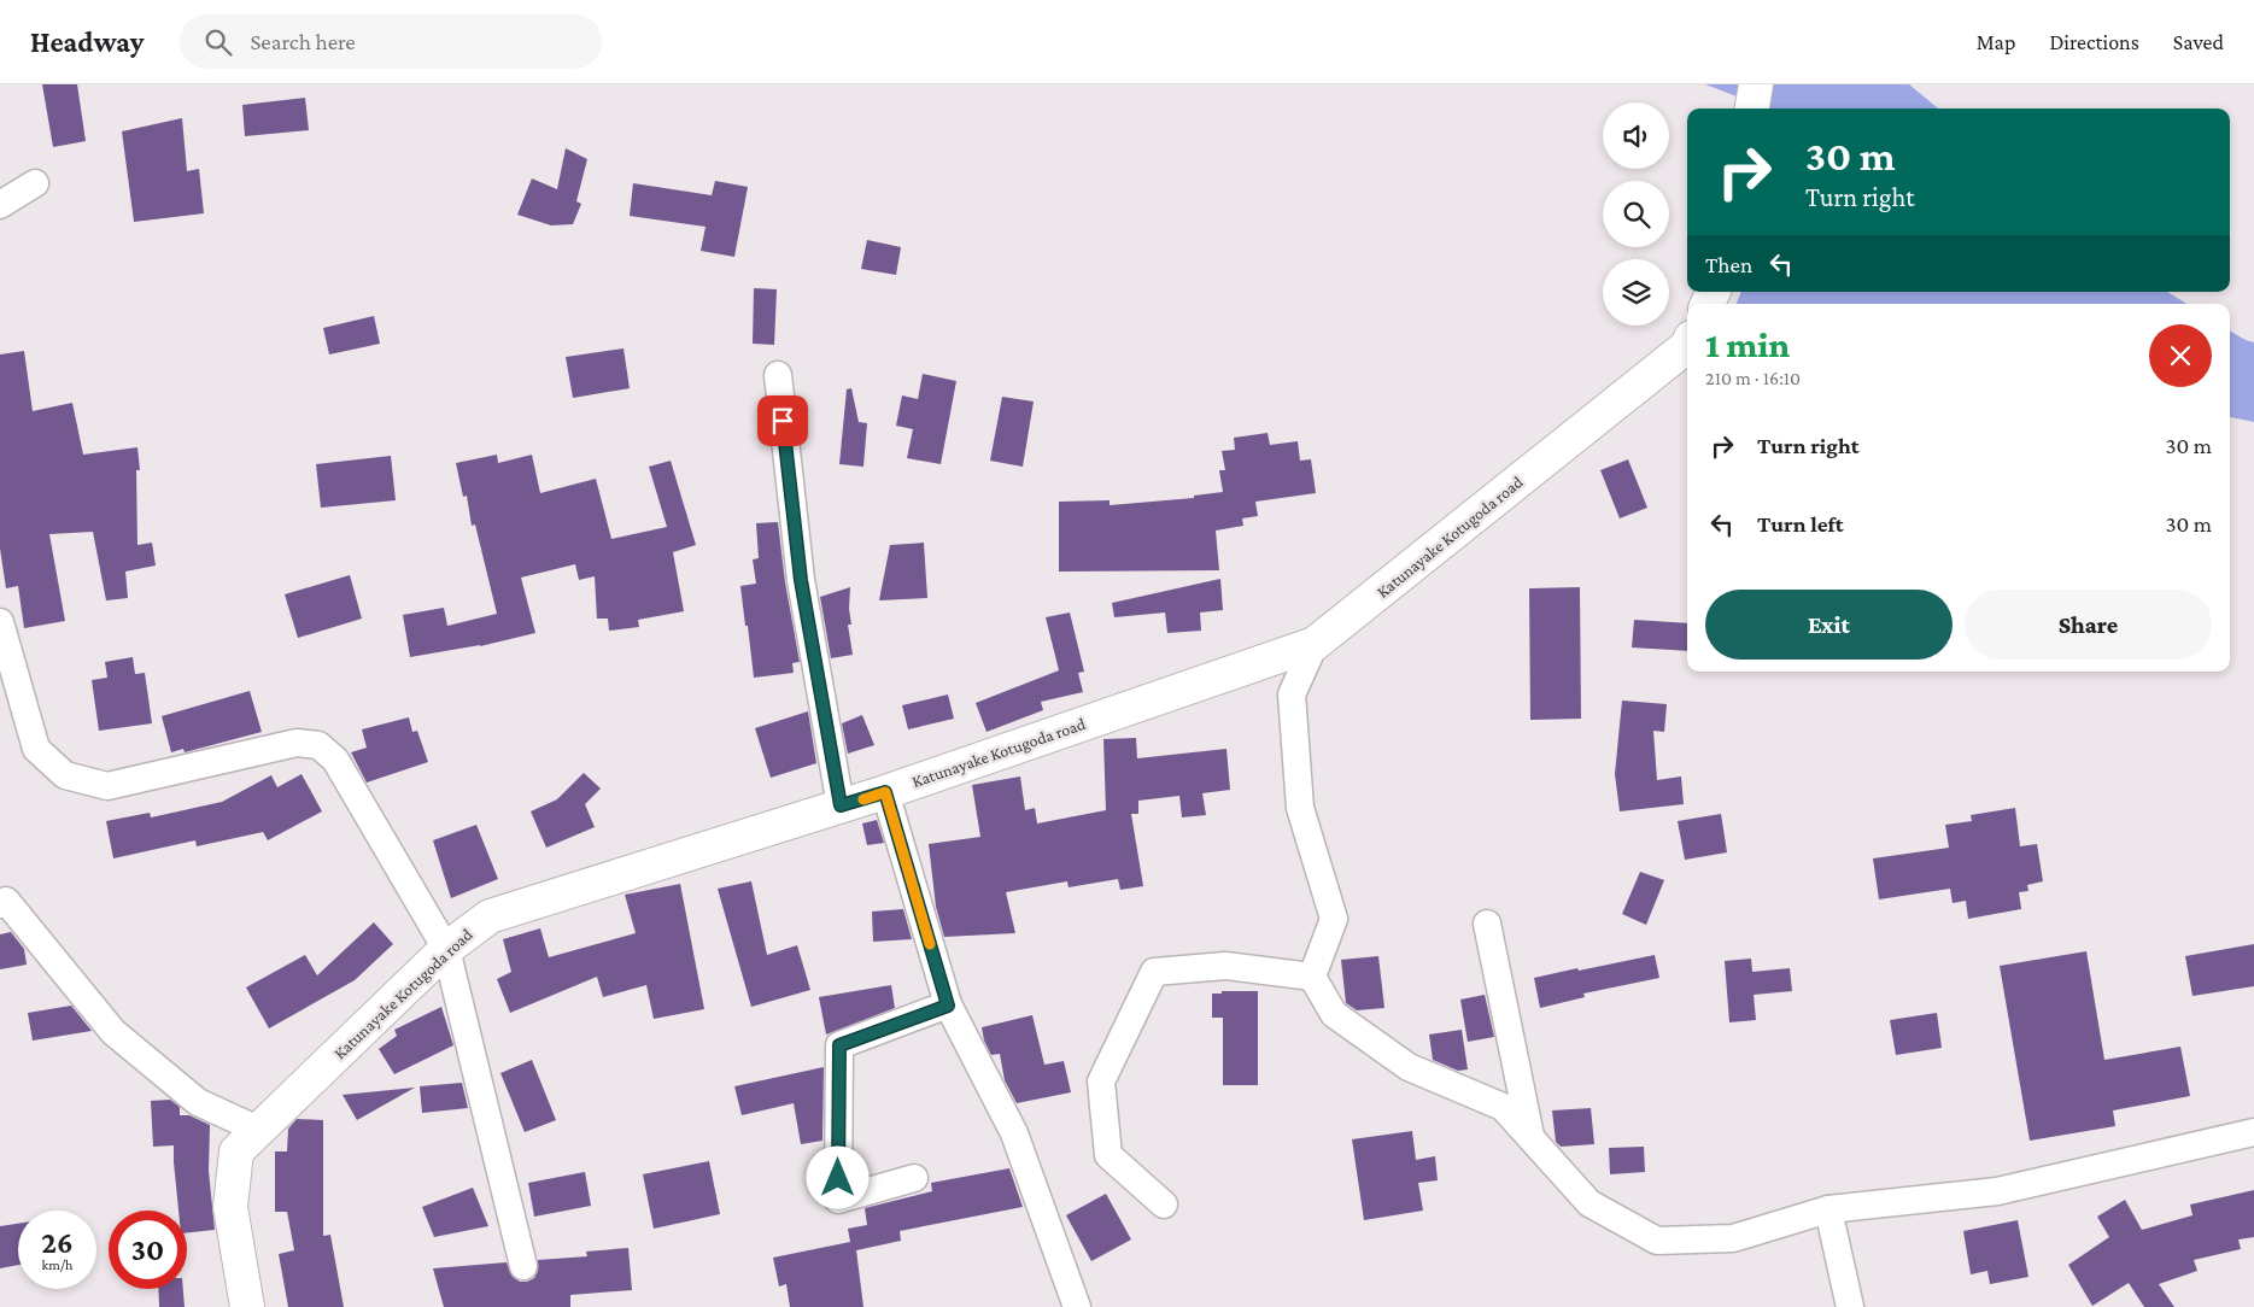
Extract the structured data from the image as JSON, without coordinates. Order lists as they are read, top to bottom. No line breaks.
{"streets":{"main road":["Katunayake Kotugoda road"]},"page":{"header":"Headway","search":"Search here","nav":["Map","Directions","Saved"],"turn":["30 m","Turn right"],"then":"Then","heading":["1 min","210 m · 16:10"],"list":[{"name":"Turn right","value":"30 m"},{"name":"Turn left","value":"30 m"}],"buttons":["Exit","Share"],"speed":"26 km/h","limit":"30"}}
